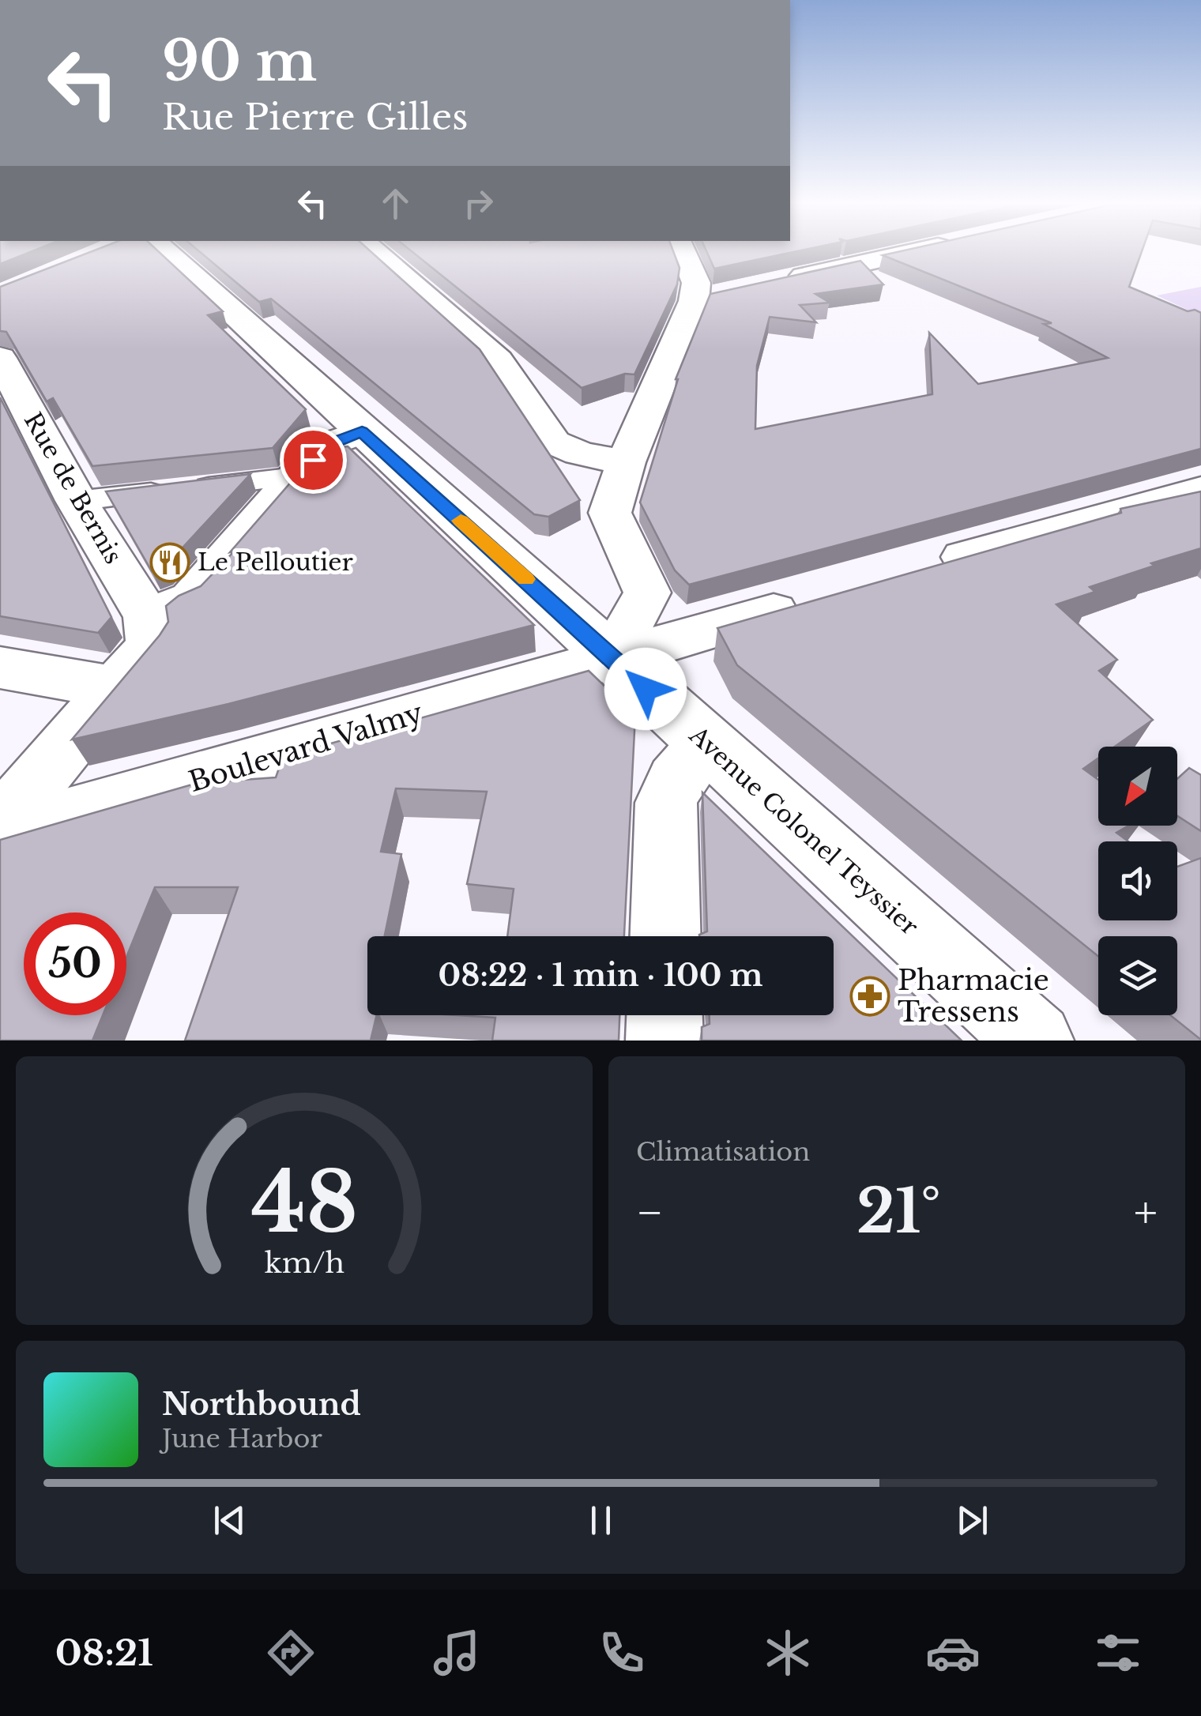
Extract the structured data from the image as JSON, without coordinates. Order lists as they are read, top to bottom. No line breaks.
{"streets":{"street":["Rue de Bernis","Boulevard Valmy","Avenue Colonel Teyssier"]},"crossings":[["Boulevard Valmy","Avenue Colonel Teyssier"]],"places":{"restaurant":["Le Pelloutier"],"pharmacy":["Pharmacie Tressens"]},"north":"bottom left","page":{"turn":["90 m","Rue Pierre Gilles"],"limit":"50","trip":"08:22 · 1 min · 100 m","tile":"Climatisation","heat":["−","21°","+"],"song":["Northbound","June Harbor"],"tabs":"08:21","gauge":["48","km/h"]}}
